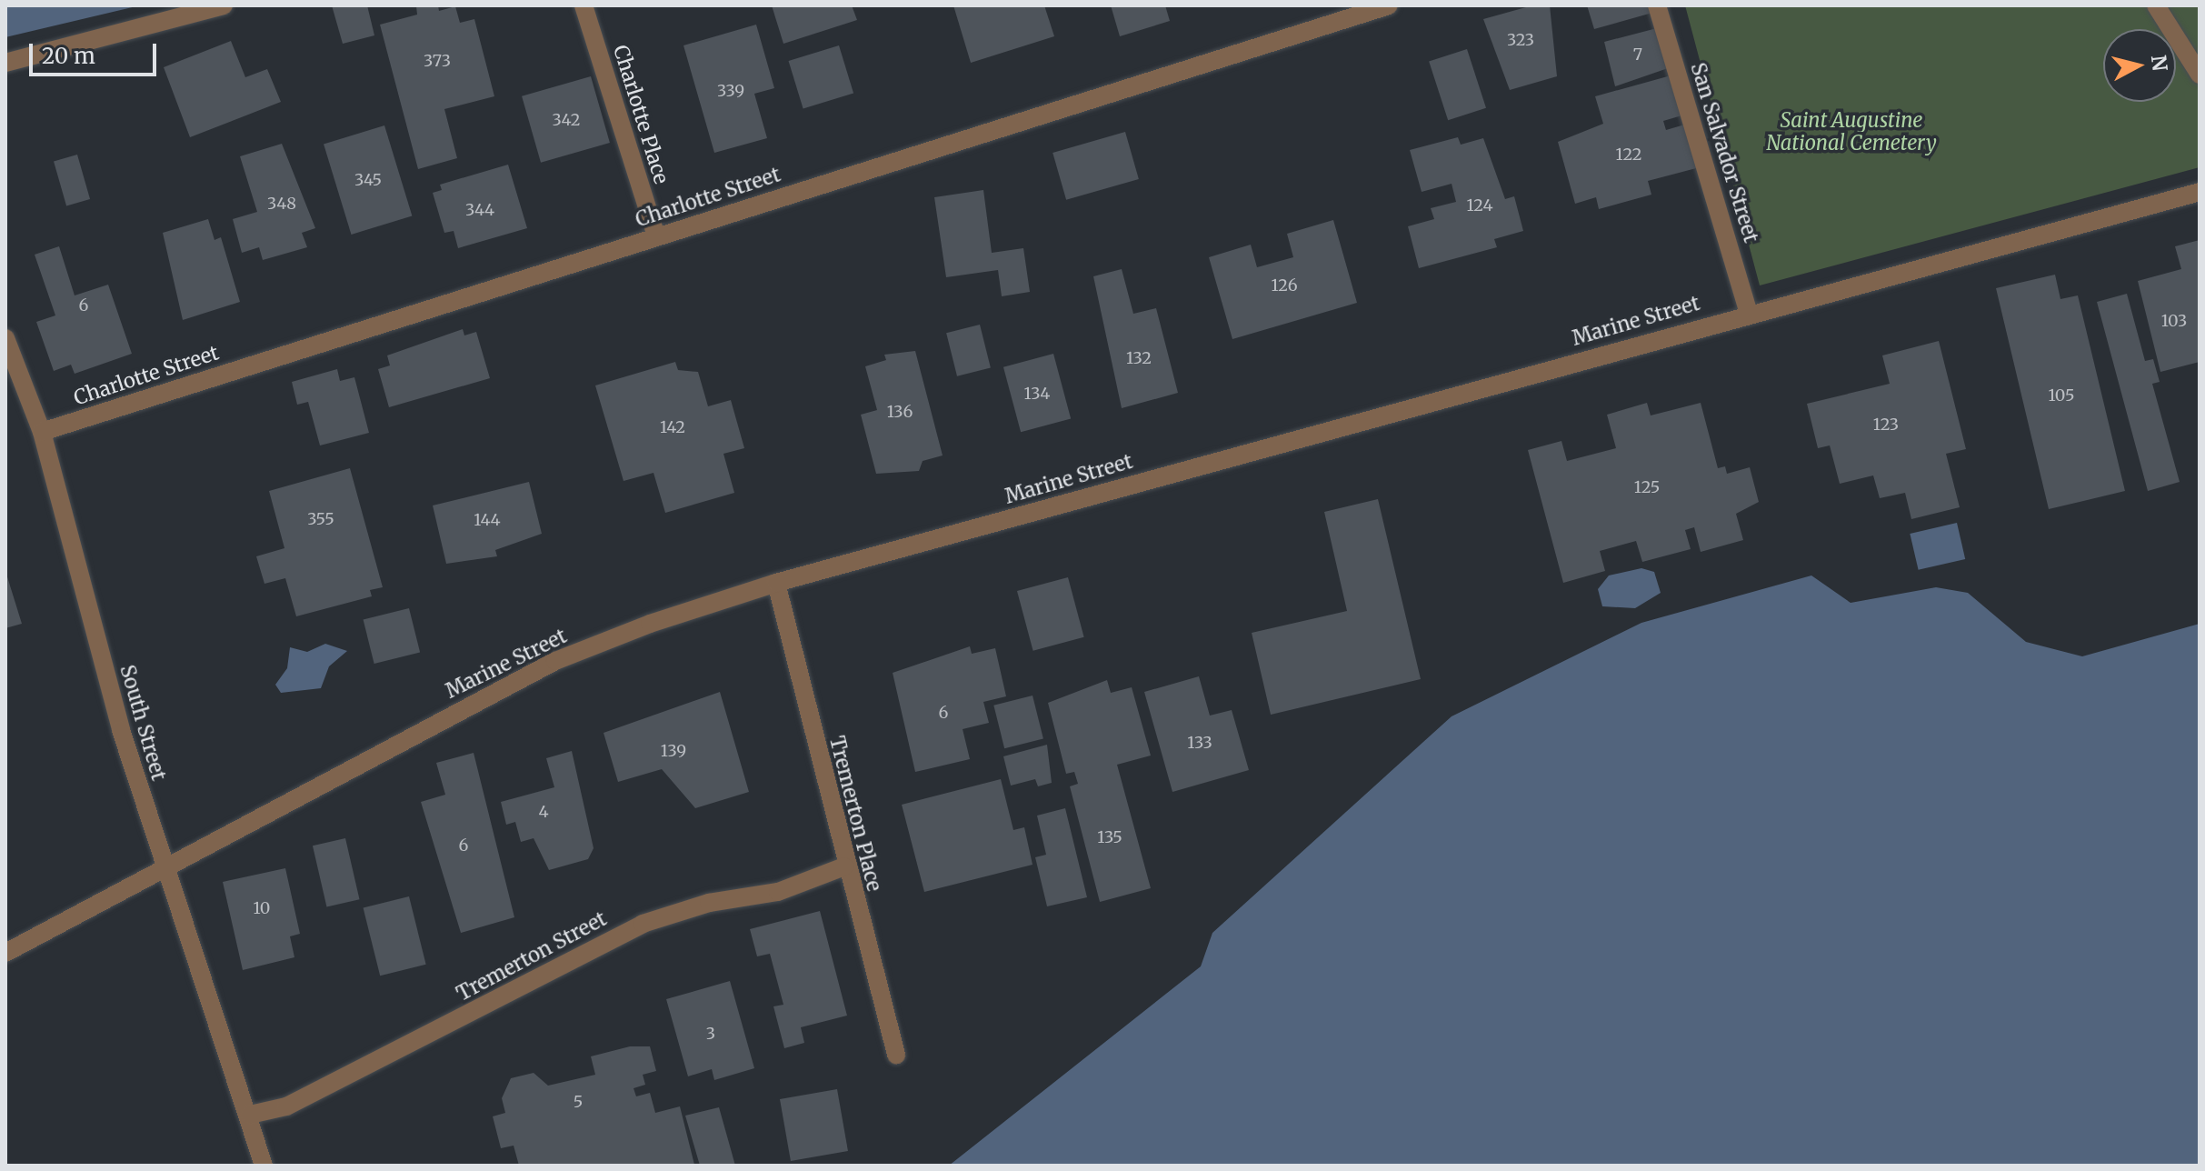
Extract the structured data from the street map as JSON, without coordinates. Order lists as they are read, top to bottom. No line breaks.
{"streets":{"street":["Charlotte Place","San Salvador Street","Charlotte Street","Marine Street","South Street","Tremerton Place","Tremerton Street"]},"crossings":[["Charlotte Place","Charlotte Street"],["San Salvador Street","Marine Street"],["Charlotte Street","South Street"],["Marine Street","South Street"],["Marine Street","Tremerton Place"],["South Street","Tremerton Street"],["Tremerton Place","Tremerton Street"]],"parks":["Saint Augustine National Cemetery"],"house_numbers":["323","7","373","339","342","122","345","348","124","344","126","6","103","132","134","105","136","123","142","125","355","144","6","133","139","4","135","6","10","3","5"],"scale_bar":"20 m","north":"right"}
